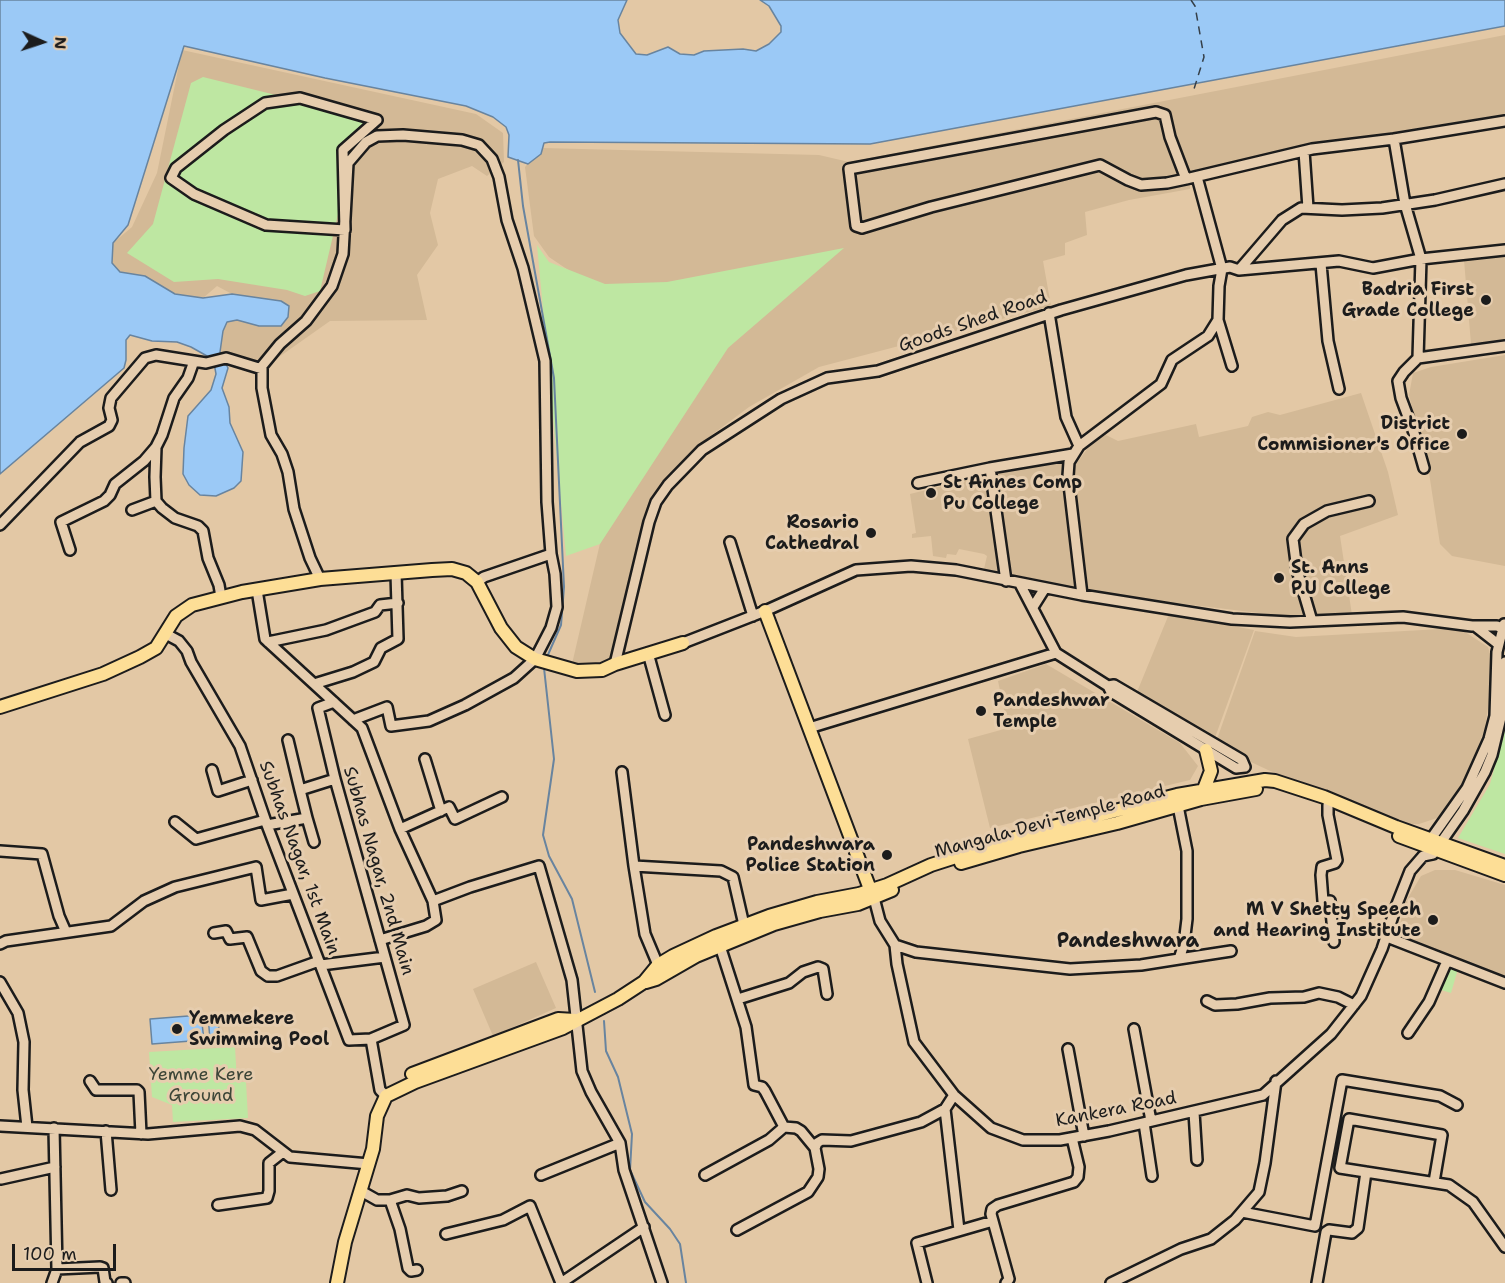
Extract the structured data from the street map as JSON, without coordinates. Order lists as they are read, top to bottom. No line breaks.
{"streets":{"main road":["Mangala Devi Temple Road"],"street":["Goods Shed Road","Subhas Nagar, 1st Main","Subhas Nagar, 2nd Main","Kankera Road"]},"crossings":[["Subhas Nagar, 1st Main","Subhas Nagar, 2nd Main"]],"districts":["Pandeshwara"],"parks":["Yemme Kere Ground"],"places":["Badria First Grade College","District Commisioner's Office","St Annes Comp Pu College","Rosario Cathedral","St. Anns P.U College","Pandeshwar Temple","Pandeshwara Police Station","M V Shetty Speech and Hearing Institute","Yemmekere Swimming Pool"],"scale_bar":"100 m","north":"right"}
